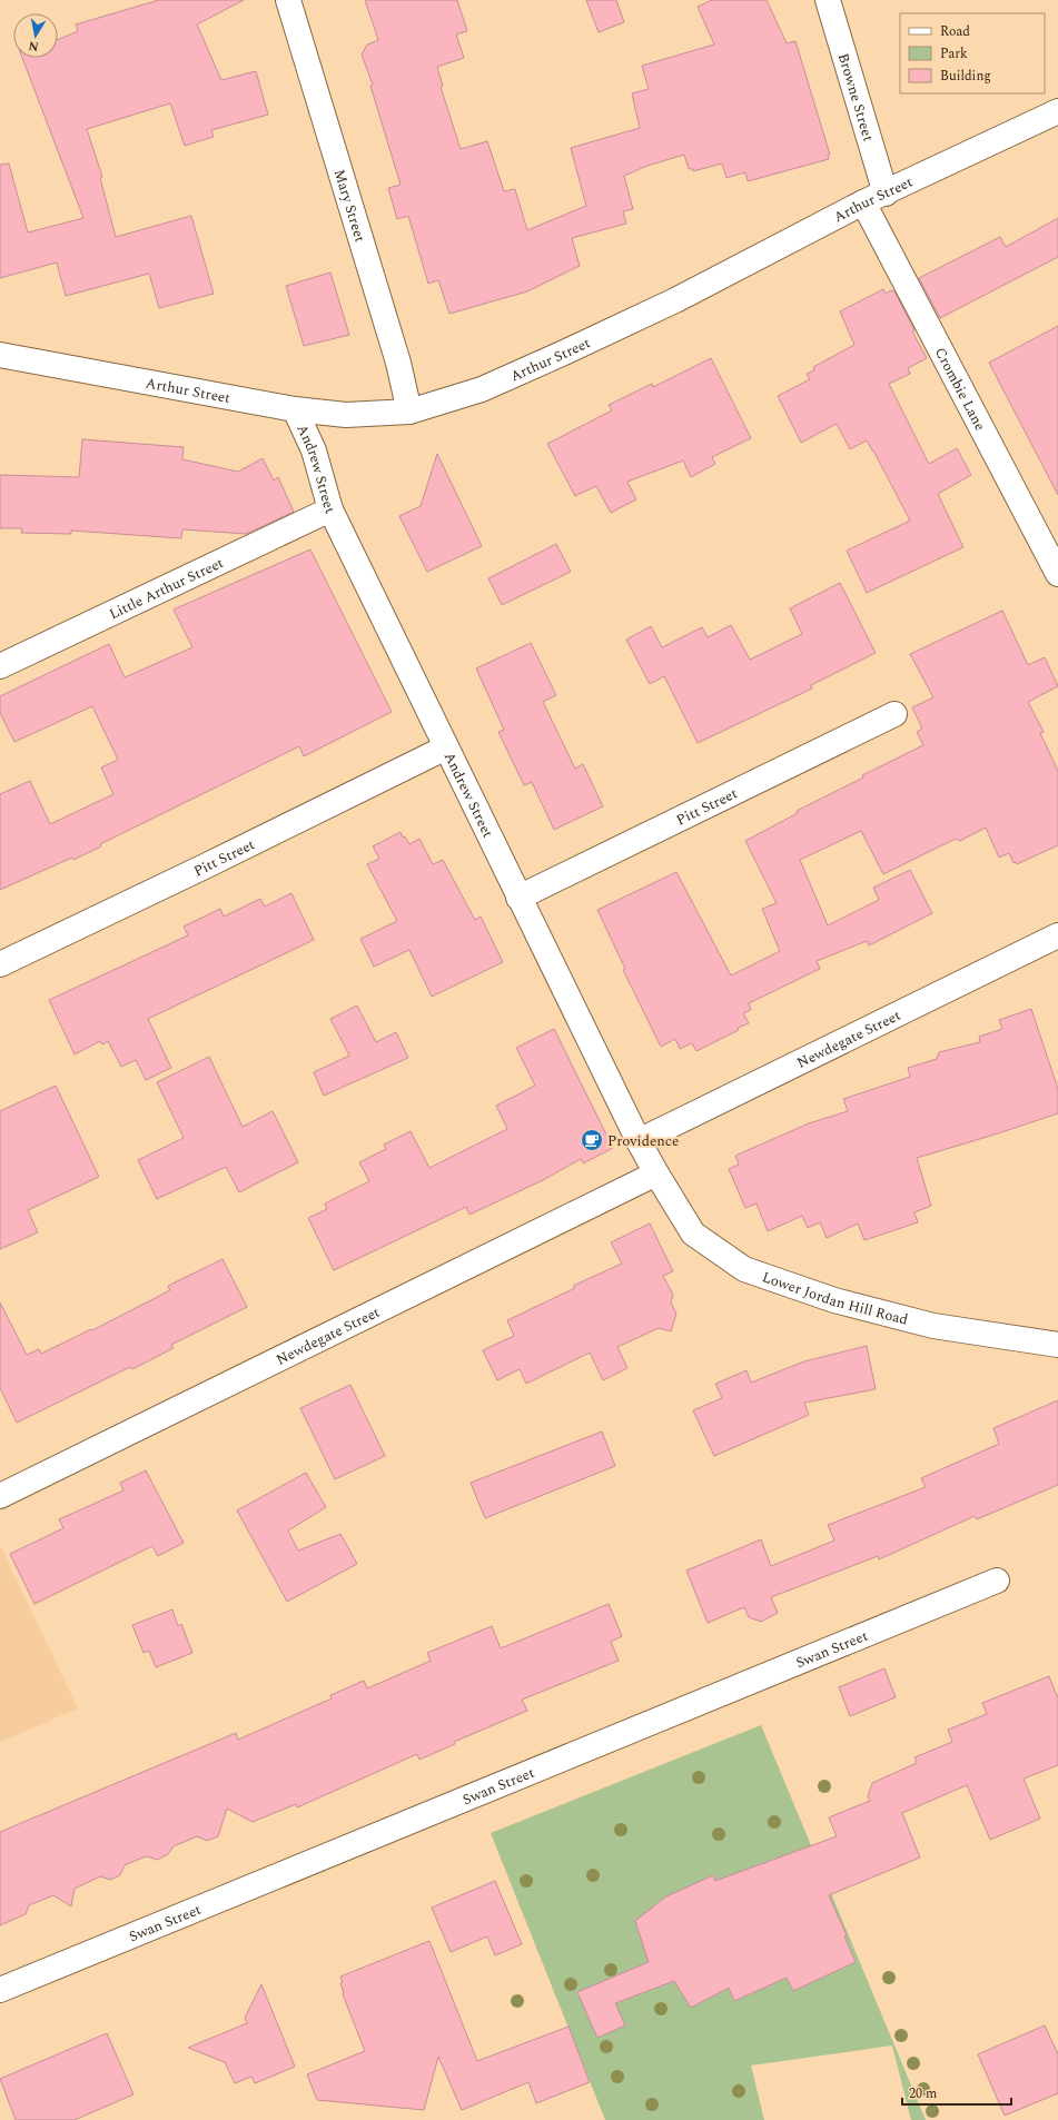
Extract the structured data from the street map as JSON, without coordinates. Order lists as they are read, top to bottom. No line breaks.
{"streets":{"street":["Browne Street","Arthur Street","Mary Street","Crombie Lane","Andrew Street","Little Arthur Street","Pitt Street","Newdegate Street","Lower Jordan Hill Road","Swan Street"]},"crossings":[["Browne Street","Arthur Street"],["Arthur Street","Mary Street"],["Arthur Street","Crombie Lane"],["Arthur Street","Andrew Street"],["Andrew Street","Little Arthur Street"],["Andrew Street","Pitt Street"],["Andrew Street","Newdegate Street"],["Andrew Street","Lower Jordan Hill Road"],["Newdegate Street","Lower Jordan Hill Road"]],"places":{"cafe":["Providence"]},"legend":["Road","Park","Building"],"scale_bar":"20 m","north":"bottom"}
